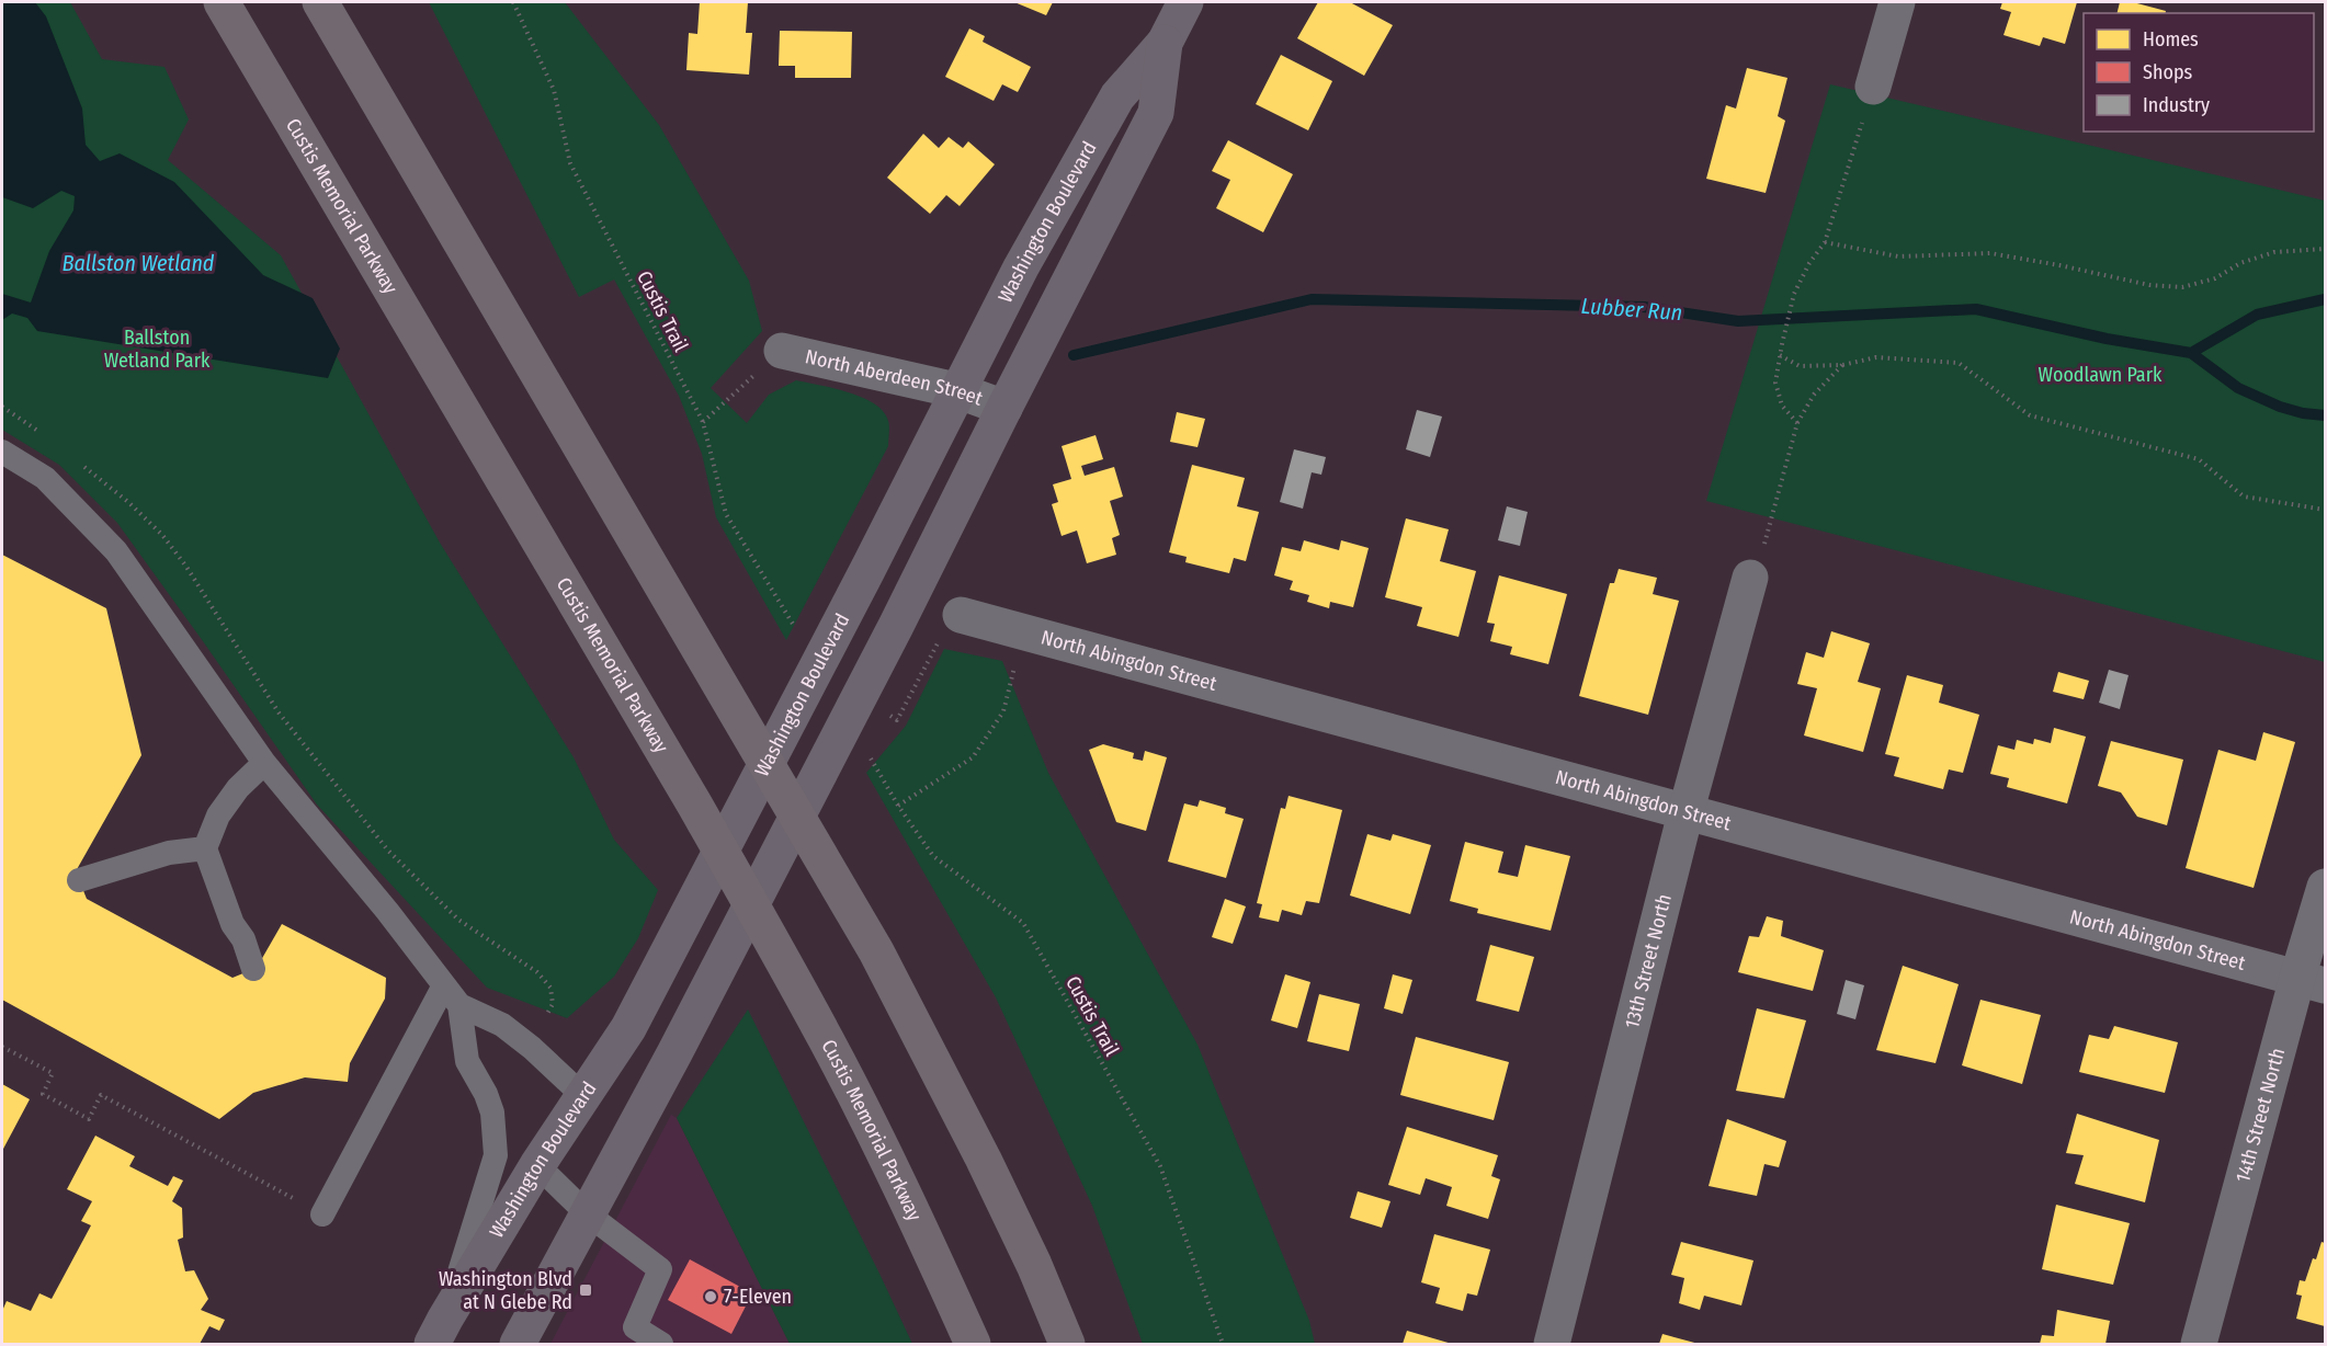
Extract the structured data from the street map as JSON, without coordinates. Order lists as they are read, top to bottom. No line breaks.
{"streets":{"highway":["Custis Memorial Parkway"],"main road":["Washington Boulevard"],"street":["North Aberdeen Street","North Abingdon Street","13th Street North","14th Street North"],"path":["Custis Trail"]},"crossings":[["Washington Boulevard","North Aberdeen Street"],["North Abingdon Street","13th Street North"],["North Abingdon Street","14th Street North"]],"water":["Ballston Wetland","Lubber Run"],"parks":["Ballston Wetland Park","Woodlawn Park"],"places":{"transit":["Washington Blvd at N Glebe Rd"],"other":["7-Eleven"]},"legend":["Homes","Shops","Industry"]}
